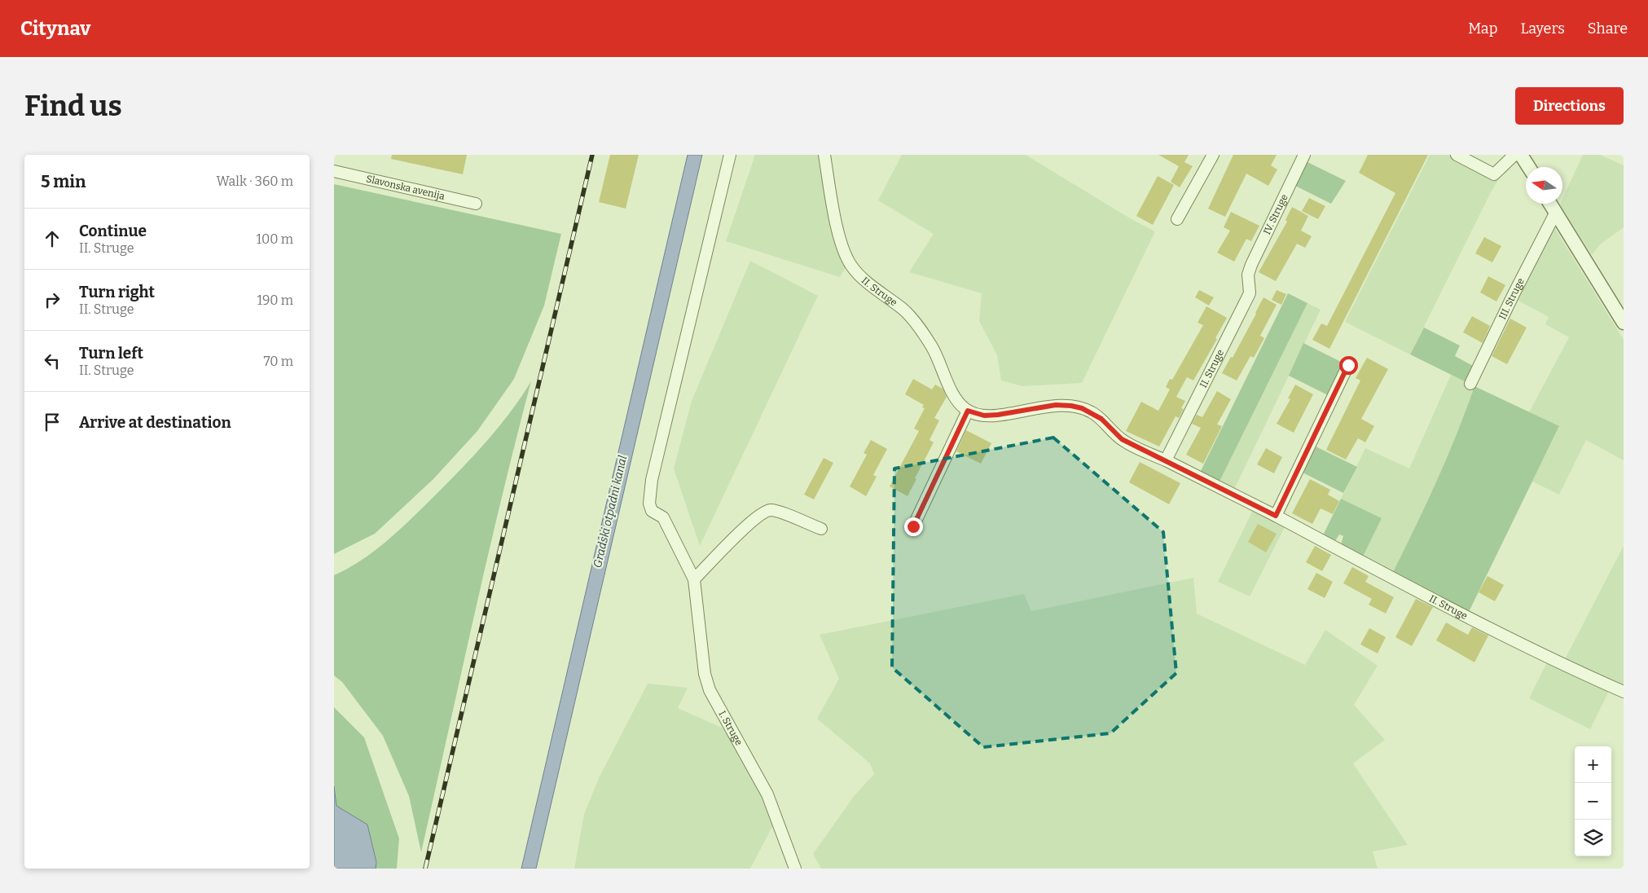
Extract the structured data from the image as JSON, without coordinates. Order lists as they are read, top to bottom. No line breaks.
{"streets":{"street":["Slavonska avenija","IV. Struge","II. Struge","III. Struge","I. Struge"]},"crossings":[["IV. Struge","II. Struge"]],"water":["Gradski otpadni kanal"],"north":"left","page":{"header":"Citynav","nav":["Map","Layers","Share"],"buttons":"Directions","title":"Find us","heading":["5 min","Walk · 360 m"],"list":[["Continue","II. Struge","100 m"],["Turn right","II. Struge","190 m"],["Turn left","II. Struge","70 m"],"Arrive at destination"],"map_buttons":["+","−"]}}
